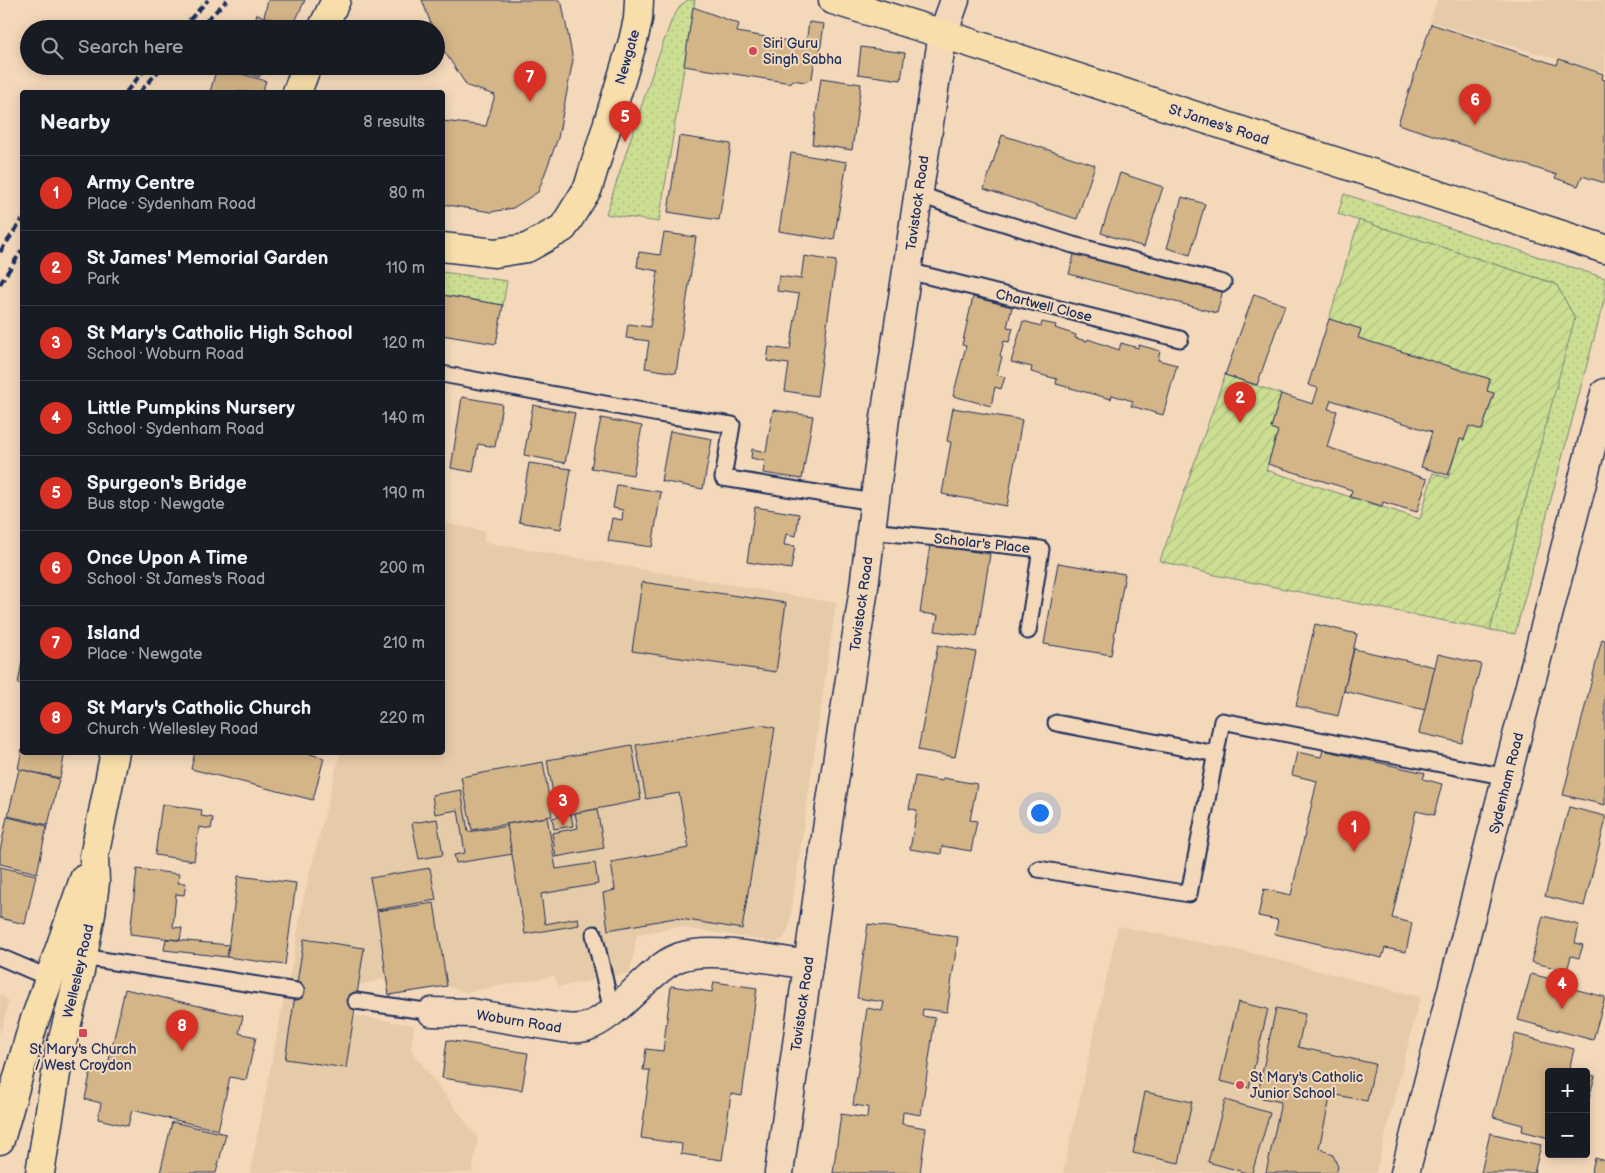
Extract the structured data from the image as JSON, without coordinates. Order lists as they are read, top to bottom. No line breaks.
{"streets":{"main road":["Newgate","St James's Road","Wellesley Road"],"street":["Tavistock Road","Sydenham Road","Woburn Road"],"lane":["Chartwell Close","Scholar's Place"]},"crossings":[["St James's Road","Tavistock Road"],["Tavistock Road","Chartwell Close"],["Tavistock Road","Scholar's Place"],["Tavistock Road","Woburn Road"]],"places":{"other":["Siri Guru Singh Sabha","St Mary's Catholic Junior School"],"transit":["St Mary's Church / West Croydon"]},"page":{"search":"Search here","pins":["7","6","5","2","3","1","4","8"],"heading":["Nearby","8 results"],"list":[{"mark":"1","name":"Army Centre","note":"Place · Sydenham Road","value":"80 m"},{"mark":"2","name":"St James' Memorial Garden","note":"Park","value":"110 m"},{"mark":"3","name":"St Mary's Catholic High School","note":"School · Woburn Road","value":"120 m"},{"mark":"4","name":"Little Pumpkins Nursery","note":"School · Sydenham Road","value":"140 m"},{"mark":"5","name":"Spurgeon's Bridge","note":"Bus stop · Newgate","value":"190 m"},{"mark":"6","name":"Once Upon A Time","note":"School · St James's Road","value":"200 m"},{"mark":"7","name":"Island","note":"Place · Newgate","value":"210 m"},{"mark":"8","name":"St Mary's Catholic Church","note":"Church · Wellesley Road","value":"220 m"}],"map_buttons":["+","−"]}}
